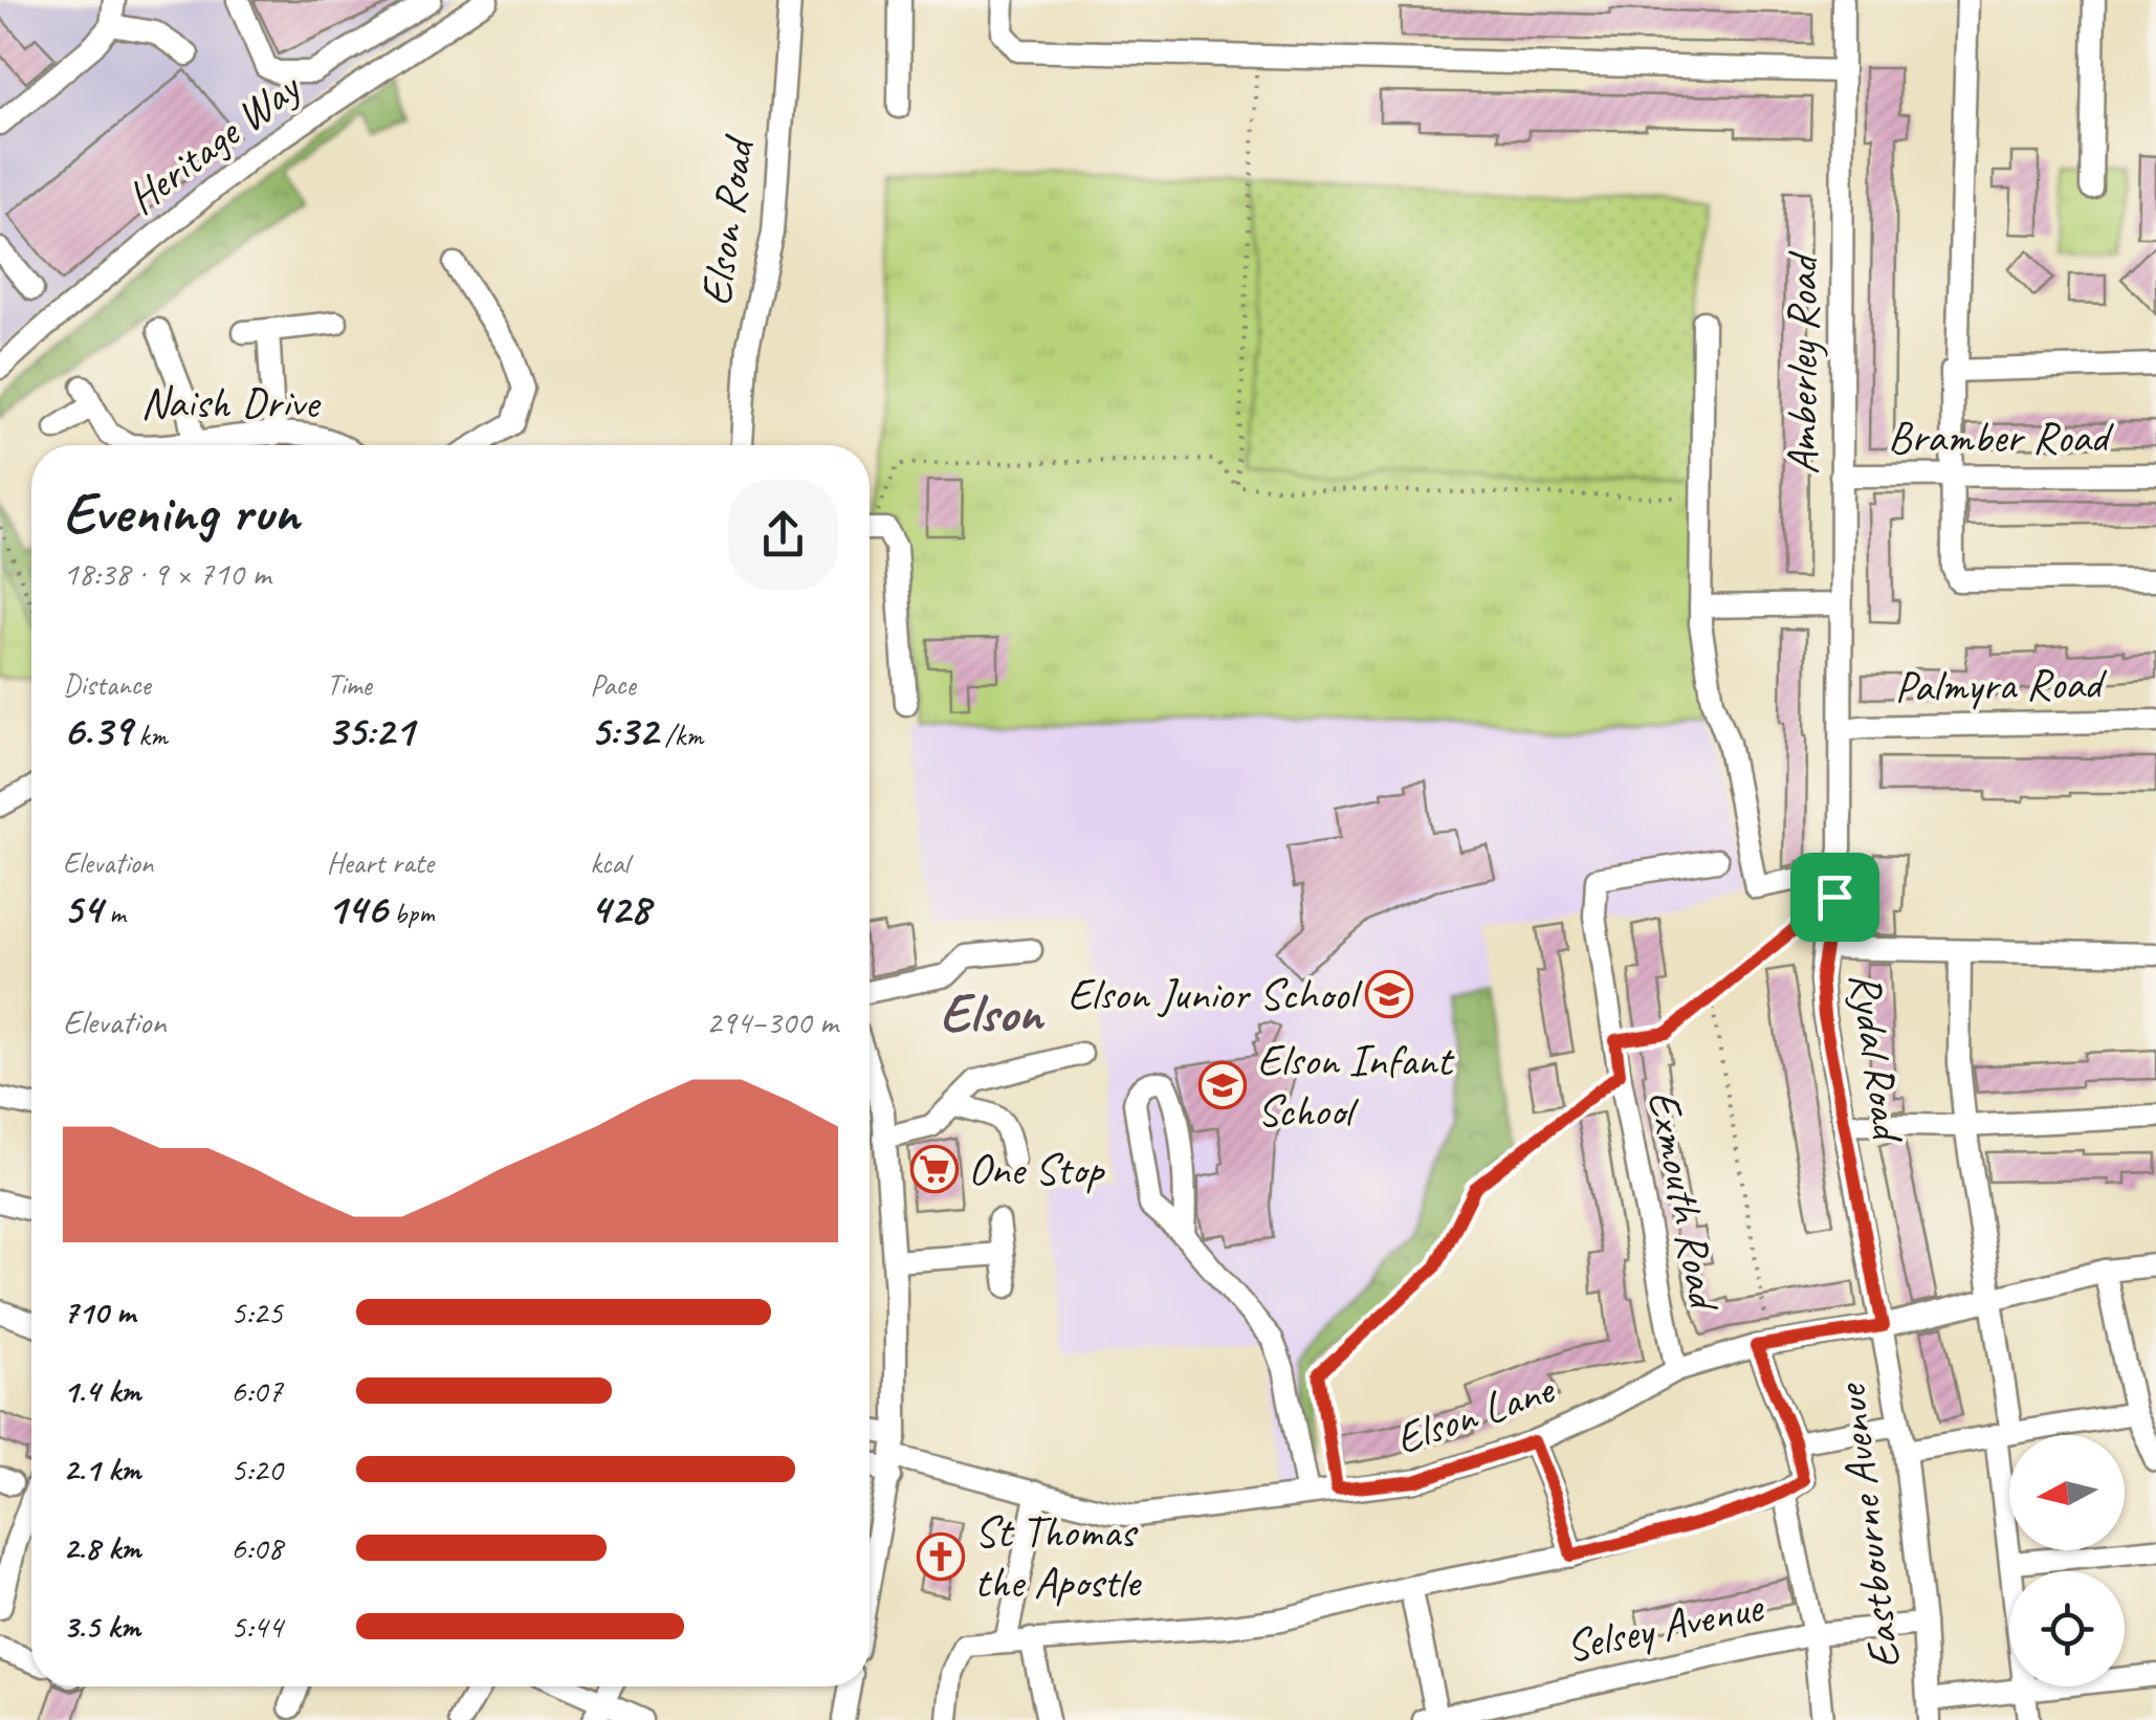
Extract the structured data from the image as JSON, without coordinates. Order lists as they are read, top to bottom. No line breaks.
{"streets":{"street":["Heritage Way","Elson Road","Amberley Road","Naish Drive","Bramber Road","Palmyra Road","Rydal Road","Exmouth Road","Elson Lane","Eastbourne Avenue","Selsey Avenue"]},"crossings":[["Amberley Road","Bramber Road"],["Amberley Road","Palmyra Road"],["Amberley Road","Rydal Road"],["Palmyra Road","Rydal Road"],["Rydal Road","Elson Lane"],["Rydal Road","Eastbourne Avenue"],["Exmouth Road","Elson Lane"],["Elson Lane","Eastbourne Avenue"],["Eastbourne Avenue","Selsey Avenue"]],"districts":["Elson"],"places":{"school or university":["Elson Junior School","Elson Infant School"],"supermarket":["One Stop"],"church":["St Thomas the Apostle"]},"north":"left","page":{"heading":["Evening run","18:38 · 9 × 710 m"],"stats":[["Distance","6.39 km"],["Time","35:21"],["Pace","5:32 /km"],["Elevation","54 m"],["Heart rate","146 bpm"],["kcal","428"]],"chart":["Elevation","294–300 m"],"list":[{"name":"710 m","note":"5:25"},{"name":"1.4 km","note":"6:07"},{"name":"2.1 km","note":"5:20"},{"name":"2.8 km","note":"6:08"},{"name":"3.5 km","note":"5:44"}]}}
